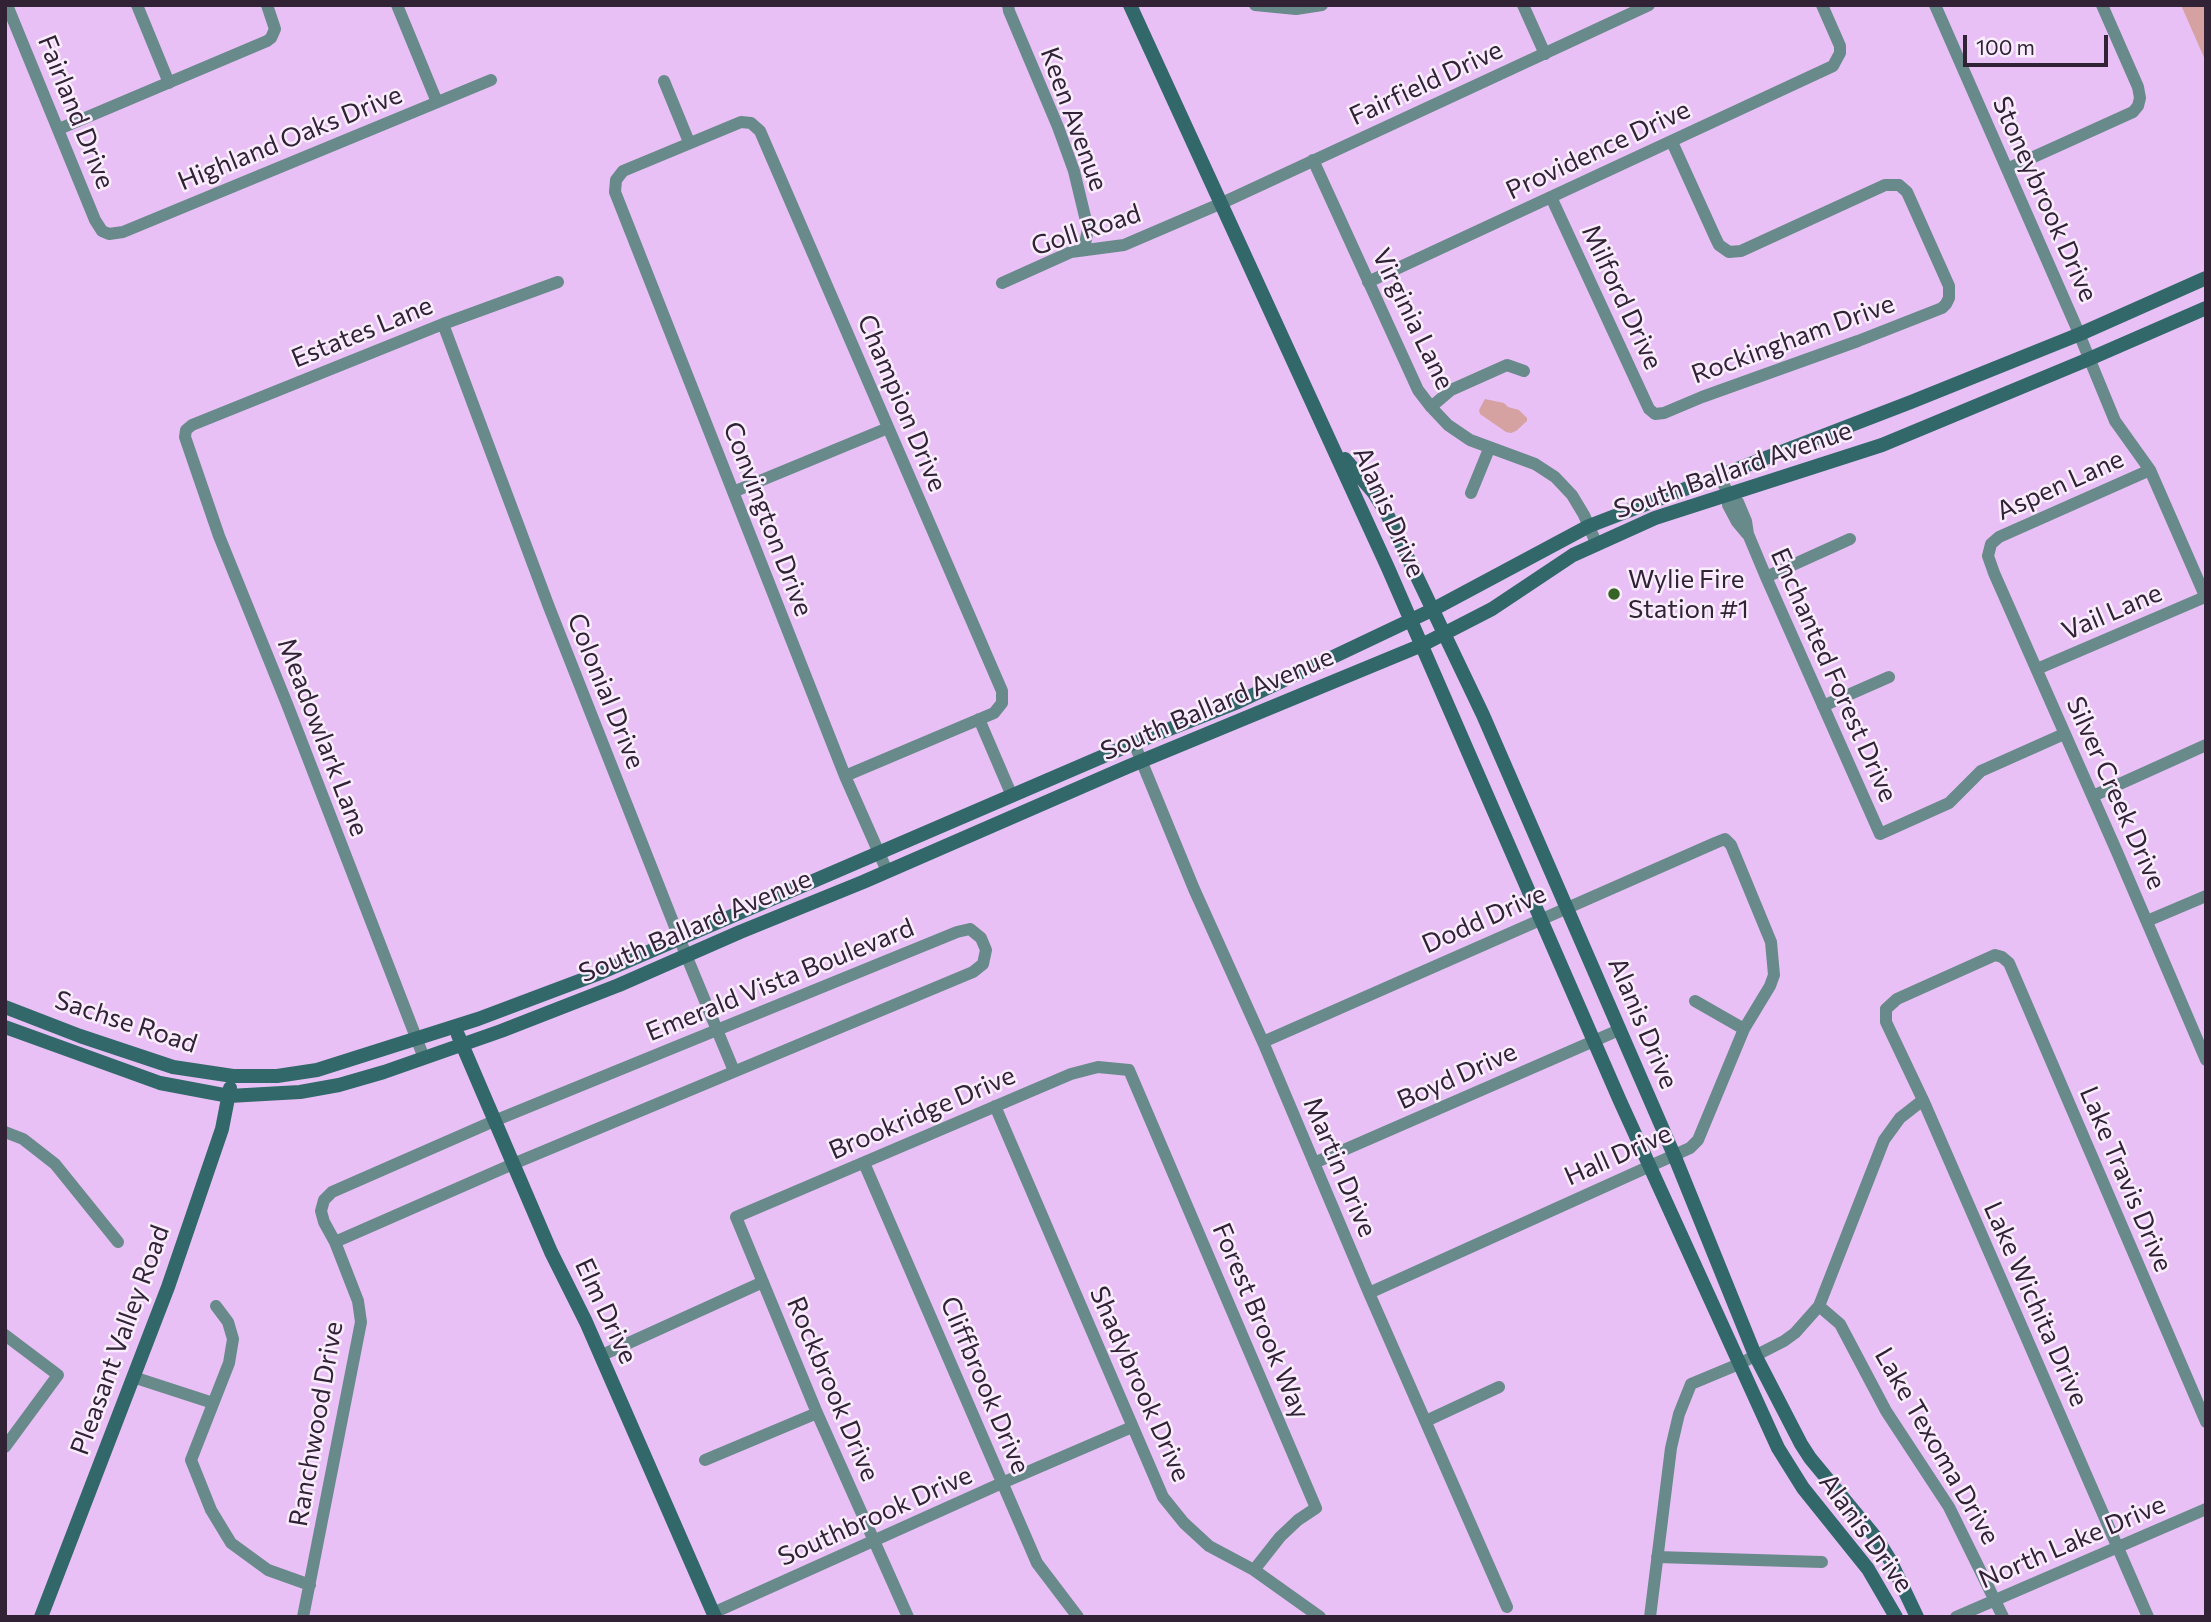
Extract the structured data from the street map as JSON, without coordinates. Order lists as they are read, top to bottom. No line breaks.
{"streets":{"main road":["South Ballard Avenue","Alanis Drive","Sachse Road","Elm Drive","Pleasant Valley Road"],"street":["Fairfield Drive","Fairland Drive","Keen Avenue","Highland Oaks Drive","Providence Drive","Stoneybrook Drive","Goll Road","Milford Drive","Virginia Lane","Estates Lane","Rockingham Drive","Champion Drive","Aspen Lane","Convington Drive","Vail Lane","Enchanted Forest Drive","Colonial Drive","Meadowlark Lane","Silver Creek Drive","Dodd Drive","Emerald Vista Boulevard","Boyd Drive","Brookridge Drive","Hall Drive","Martin Drive","Lake Travis Drive","Lake Wichita Drive","Forest Brook Way","Shadybrook Drive","Cliffbrook Drive","Rockbrook Drive","Ranchwood Drive","Lake Texoma Drive","Southbrook Drive","North Lake Drive"]},"crossings":[["Fairfield Drive","Goll Road"],["Fairfield Drive","Virginia Lane"],["Fairfield Drive","Alanis Drive"],["Fairland Drive","Highland Oaks Drive"],["Keen Avenue","Goll Road"],["Providence Drive","Milford Drive"],["Providence Drive","Virginia Lane"],["Providence Drive","Rockingham Drive"],["Stoneybrook Drive","South Ballard Avenue"],["Stoneybrook Drive","Aspen Lane"],["Stoneybrook Drive","Vail Lane"],["Goll Road","Alanis Drive"],["Milford Drive","Rockingham Drive"],["Virginia Lane","South Ballard Avenue"],["Estates Lane","Colonial Drive"],["Estates Lane","Meadowlark Lane"],["Champion Drive","Convington Drive"],["South Ballard Avenue","Alanis Drive"],["South Ballard Avenue","Convington Drive"],["South Ballard Avenue","Enchanted Forest Drive"],["South Ballard Avenue","Colonial Drive"],["South Ballard Avenue","Meadowlark Lane"],["South Ballard Avenue","Sachse Road"],["South Ballard Avenue","Martin Drive"],["South Ballard Avenue","Elm Drive"],["South Ballard Avenue","Pleasant Valley Road"],["Aspen Lane","Silver Creek Drive"],["Alanis Drive","Dodd Drive"],["Alanis Drive","Boyd Drive"],["Alanis Drive","Hall Drive"],["Vail Lane","Silver Creek Drive"],["Enchanted Forest Drive","Silver Creek Drive"],["Colonial Drive","Emerald Vista Boulevard"],["Dodd Drive","Hall Drive"],["Dodd Drive","Martin Drive"],["Emerald Vista Boulevard","Elm Drive"],["Emerald Vista Boulevard","Ranchwood Drive"],["Sachse Road","Pleasant Valley Road"],["Boyd Drive","Martin Drive"],["Brookridge Drive","Forest Brook Way"],["Brookridge Drive","Shadybrook Drive"],["Brookridge Drive","Cliffbrook Drive"],["Brookridge Drive","Rockbrook Drive"],["Hall Drive","Martin Drive"],["Lake Travis Drive","Lake Wichita Drive"],["Lake Wichita Drive","North Lake Drive"],["Elm Drive","Southbrook Drive"],["Forest Brook Way","Shadybrook Drive"],["Shadybrook Drive","Southbrook Drive"],["Cliffbrook Drive","Southbrook Drive"],["Rockbrook Drive","Southbrook Drive"],["Lake Texoma Drive","North Lake Drive"]],"places":["Wylie Fire Station #1"],"scale_bar":"100 m"}
